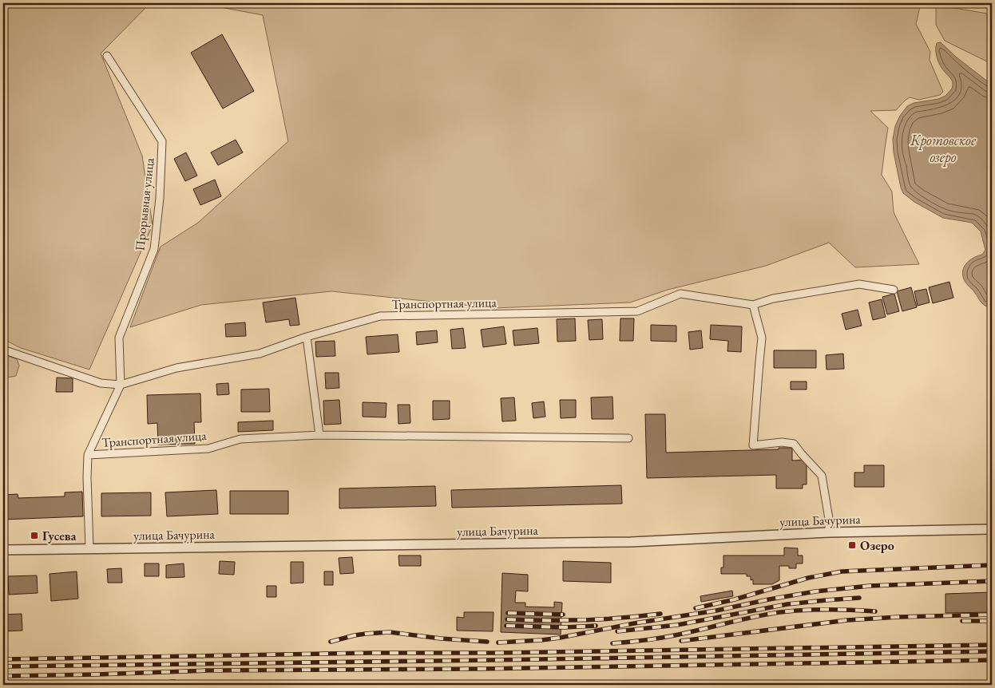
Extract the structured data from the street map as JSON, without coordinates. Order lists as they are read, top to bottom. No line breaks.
{"streets":{"street":["Прорывная улица","Транспортная улица","улица Бачурина"]},"crossings":[["Прорывная улица","Транспортная улица"],["Прорывная улица","улица Бачурина"]],"water":["Кротовское озеро"],"places":{"transit":["Гусева","Озеро"]}}
